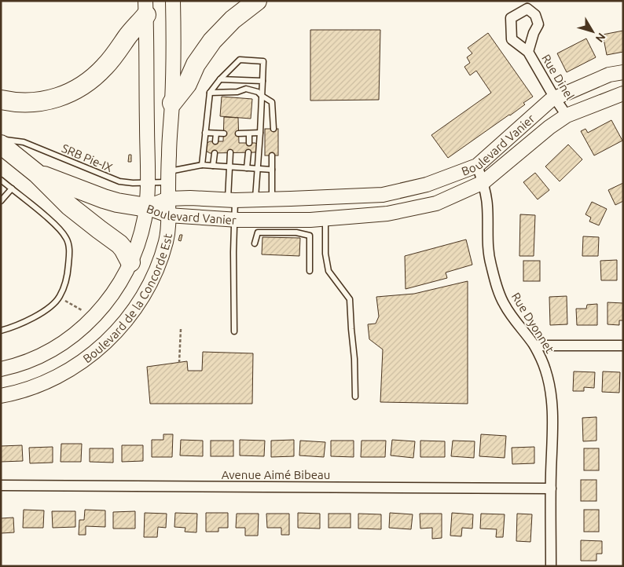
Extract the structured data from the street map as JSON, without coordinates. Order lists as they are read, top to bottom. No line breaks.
{"streets":{"street":["Rue Dinel","Boulevard Vanier","Boulevard de la Concorde Est","Rue Dyonnet","Avenue Aimé Bibeau"],"lane":["SRB Pie-IX"]},"crossings":[["Rue Dinel","Boulevard Vanier"],["Boulevard Vanier","Boulevard de la Concorde Est"],["Boulevard Vanier","Rue Dyonnet"],["SRB Pie-IX","Boulevard de la Concorde Est"],["Rue Dyonnet","Avenue Aimé Bibeau"]],"north":"bottom right"}
